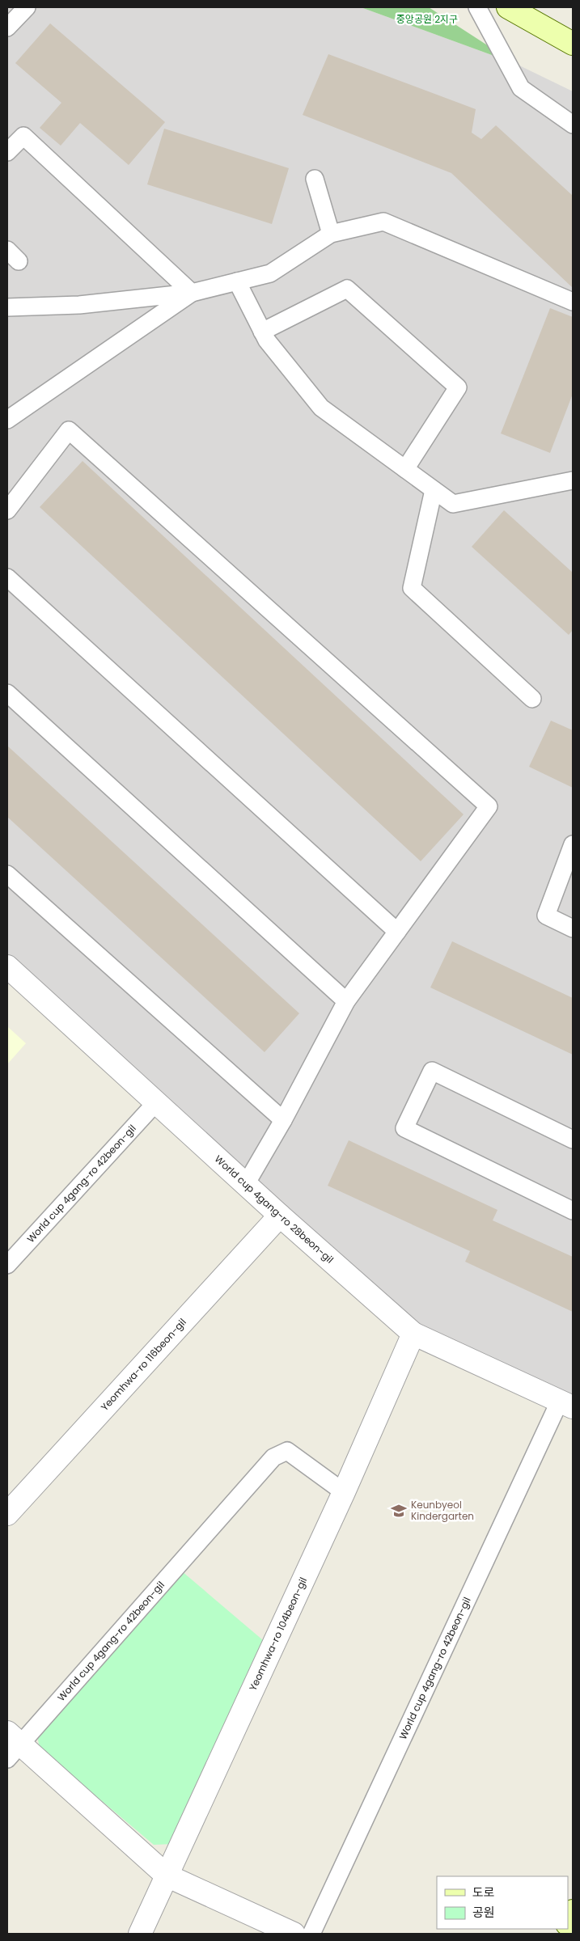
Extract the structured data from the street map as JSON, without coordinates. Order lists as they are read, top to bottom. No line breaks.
{"streets":{"street":["World cup 4gang-ro 42beon-gil","World cup 4gang-ro 28beon-gil","Yeomhwa-ro 116beon-gil","Yeomhwa-ro 104beon-gil"]},"crossings":[["World cup 4gang-ro 42beon-gil","World cup 4gang-ro 28beon-gil"],["World cup 4gang-ro 42beon-gil","Yeomhwa-ro 104beon-gil"],["World cup 4gang-ro 28beon-gil","Yeomhwa-ro 116beon-gil"],["World cup 4gang-ro 28beon-gil","Yeomhwa-ro 104beon-gil"]],"parks":["중앙공원 2지구"],"places":{"school or university":["Keunbyeol Kindergarten"]},"legend":["도로","공원"]}
